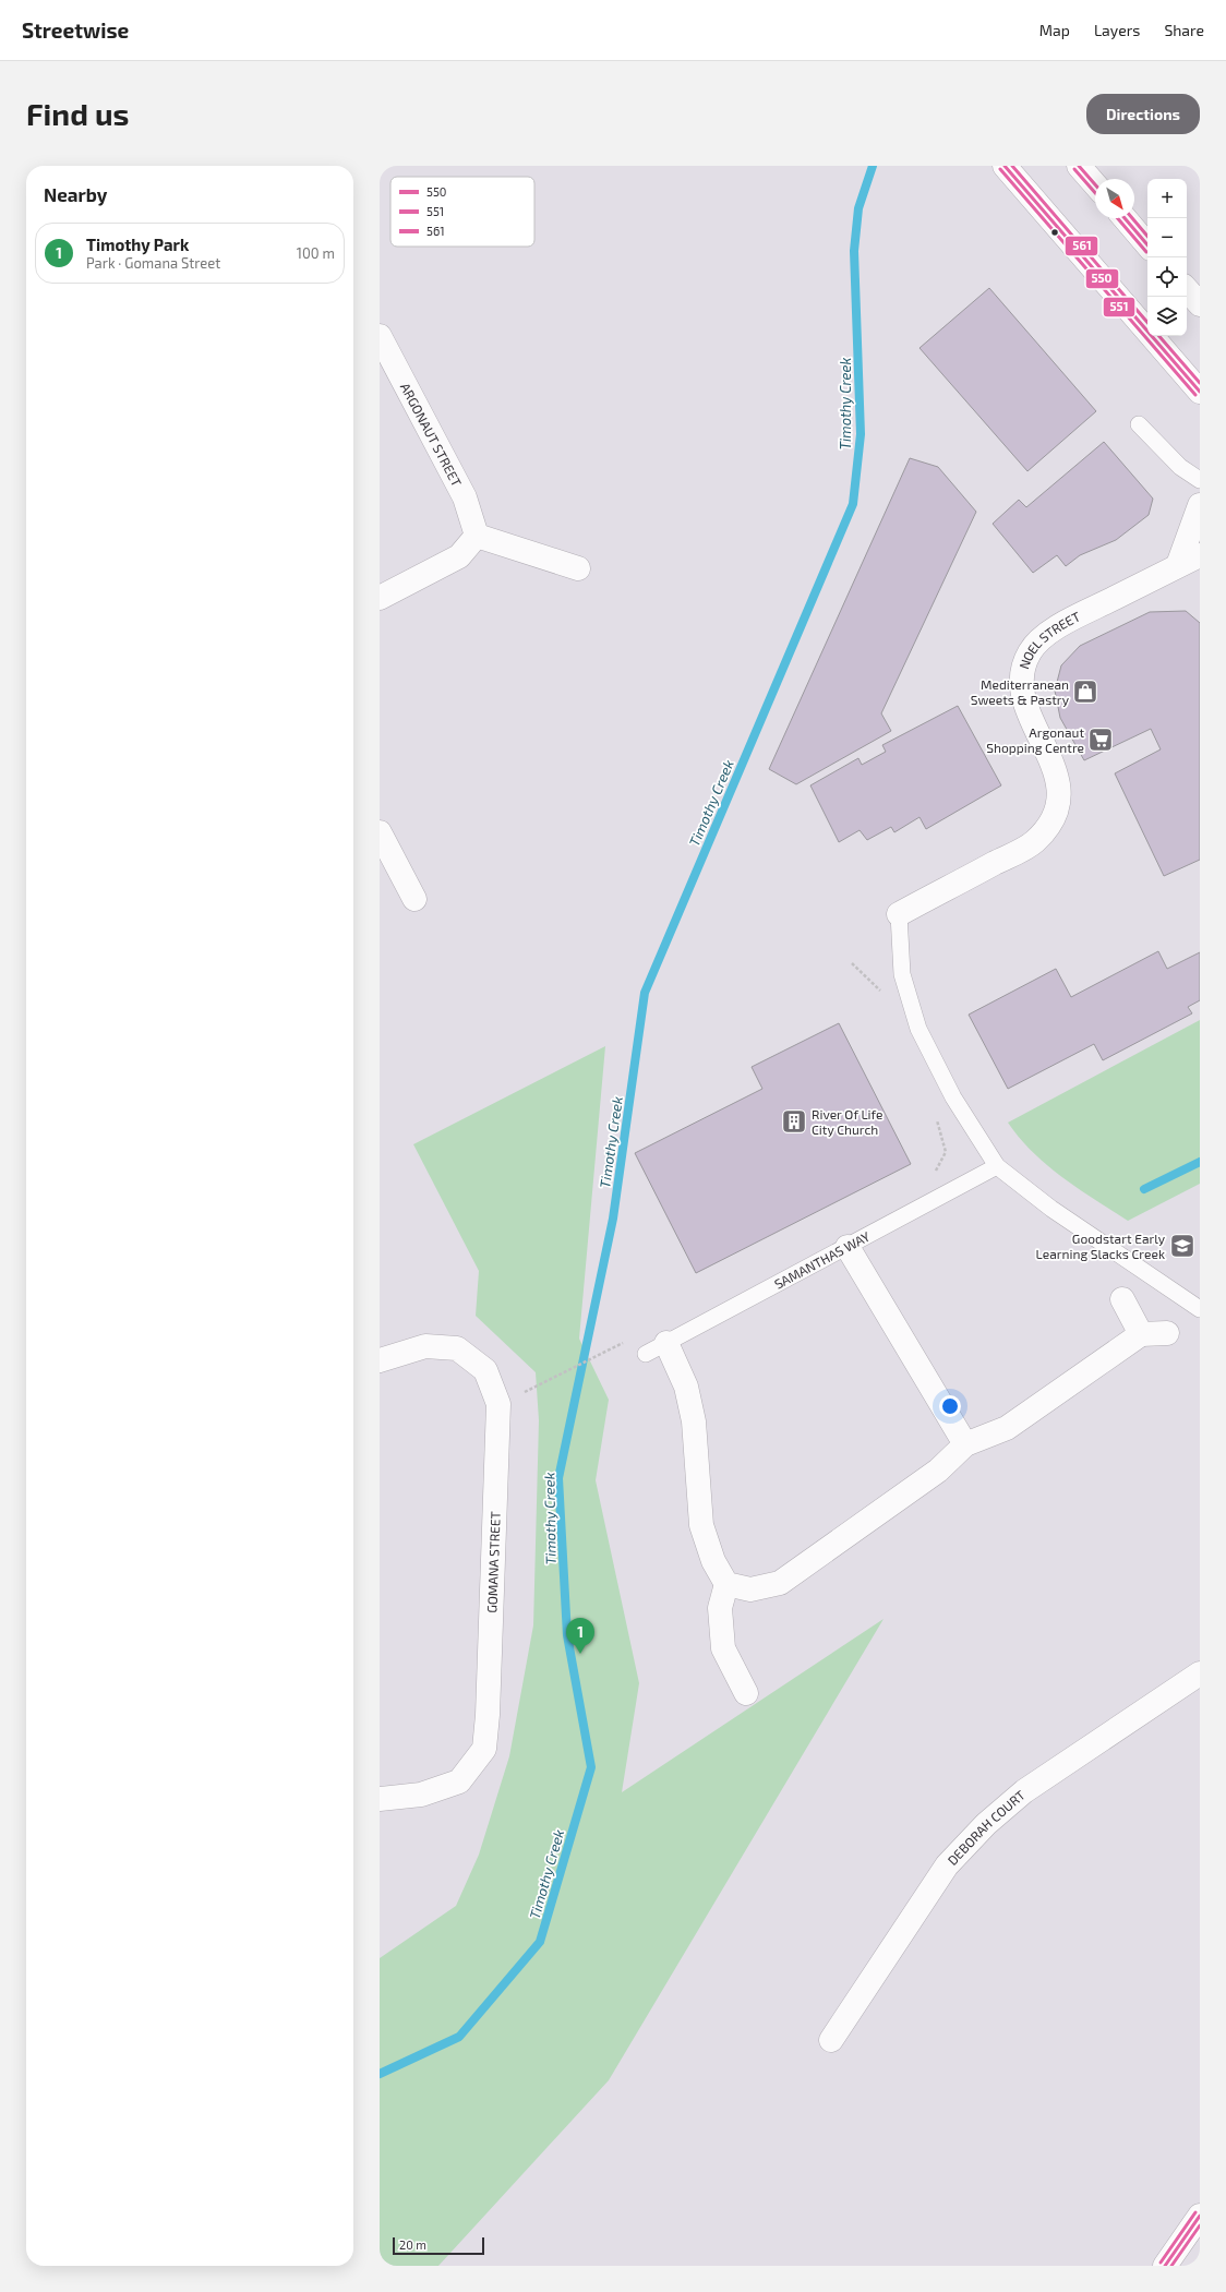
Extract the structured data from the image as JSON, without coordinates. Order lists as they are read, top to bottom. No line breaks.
{"streets":{"street":["ARGONAUT STREET","NOEL STREET","GOMANA STREET","DEBORAH COURT"],"lane":["SAMANTHAS WAY"]},"water":["Timothy Creek"],"places":{"shop":["Mediterranean Sweets & Pastry"],"supermarket":["Argonaut Shopping Centre"],"building":["River Of Life City Church"],"school or university":["Goodstart Early Learning Slacks Creek"]},"lines":["transit line 550","transit line 561","transit line 551"],"legend":["550","551","561"],"scale_bar":"20 m","north":"bottom right","page":{"header":"Streetwise","nav":["Map","Layers","Share"],"buttons":"Directions","title":"Find us","heading":"Nearby","map_buttons":["+","−"],"list":[{"mark":"1","name":"Timothy Park","note":"Park · Gomana Street","value":"100 m"}],"pins":"1","scale":"20 m"}}
